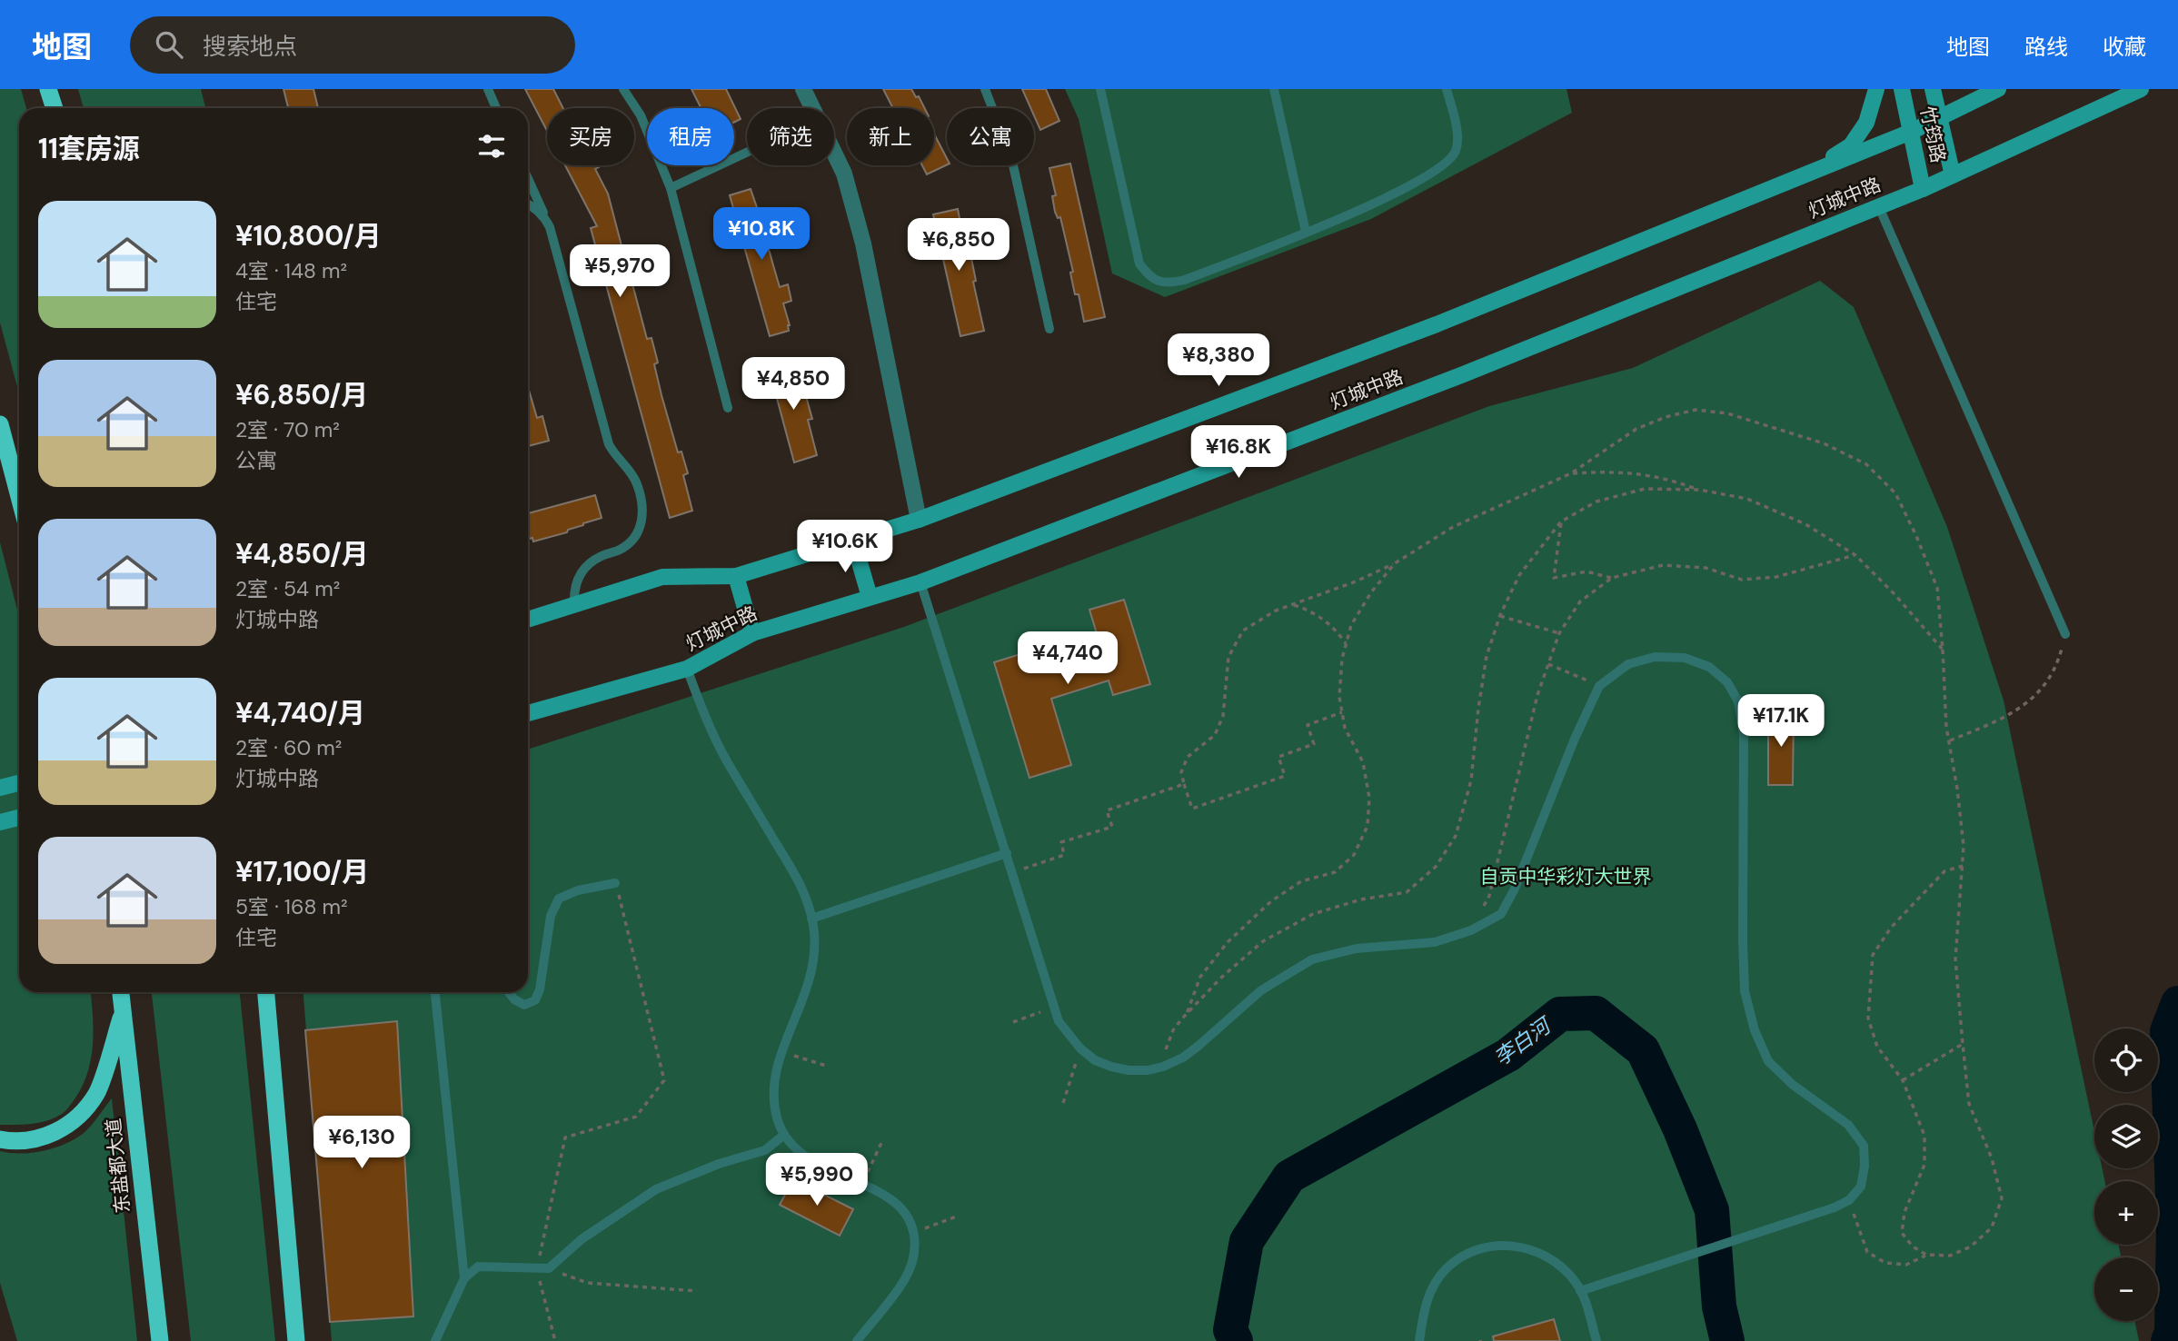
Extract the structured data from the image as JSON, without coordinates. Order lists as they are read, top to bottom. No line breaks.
{"streets":{"highway":["东盐都大道"],"main road":["竹筠路","灯城中路"]},"crossings":[["竹筠路","灯城中路"]],"water":["李白河"],"parks":["自贡中华彩灯大世界"],"page":{"header":"地图","search":"搜索地点","nav":["地图","路线","收藏"],"chip":["买房","租房","筛选","新上","公寓"],"heading":"11套房源","list":[{"name":"¥10,800/月","note":"4室 · 148 m² · 住宅"},{"name":"¥6,850/月","note":"2室 · 70 m² · 公寓"},{"name":"¥4,850/月","note":"2室 · 54 m² · 灯城中路"},{"name":"¥4,740/月","note":"2室 · 60 m² · 灯城中路"},{"name":"¥17,100/月","note":"5室 · 168 m² · 住宅"}],"price":["¥10.8K","¥6,850","¥5,970","¥8,380","¥4,850","¥16.8K","¥10.6K","¥4,740","¥17.1K","¥6,130","¥5,990"],"map_buttons":["+","−"]}}
